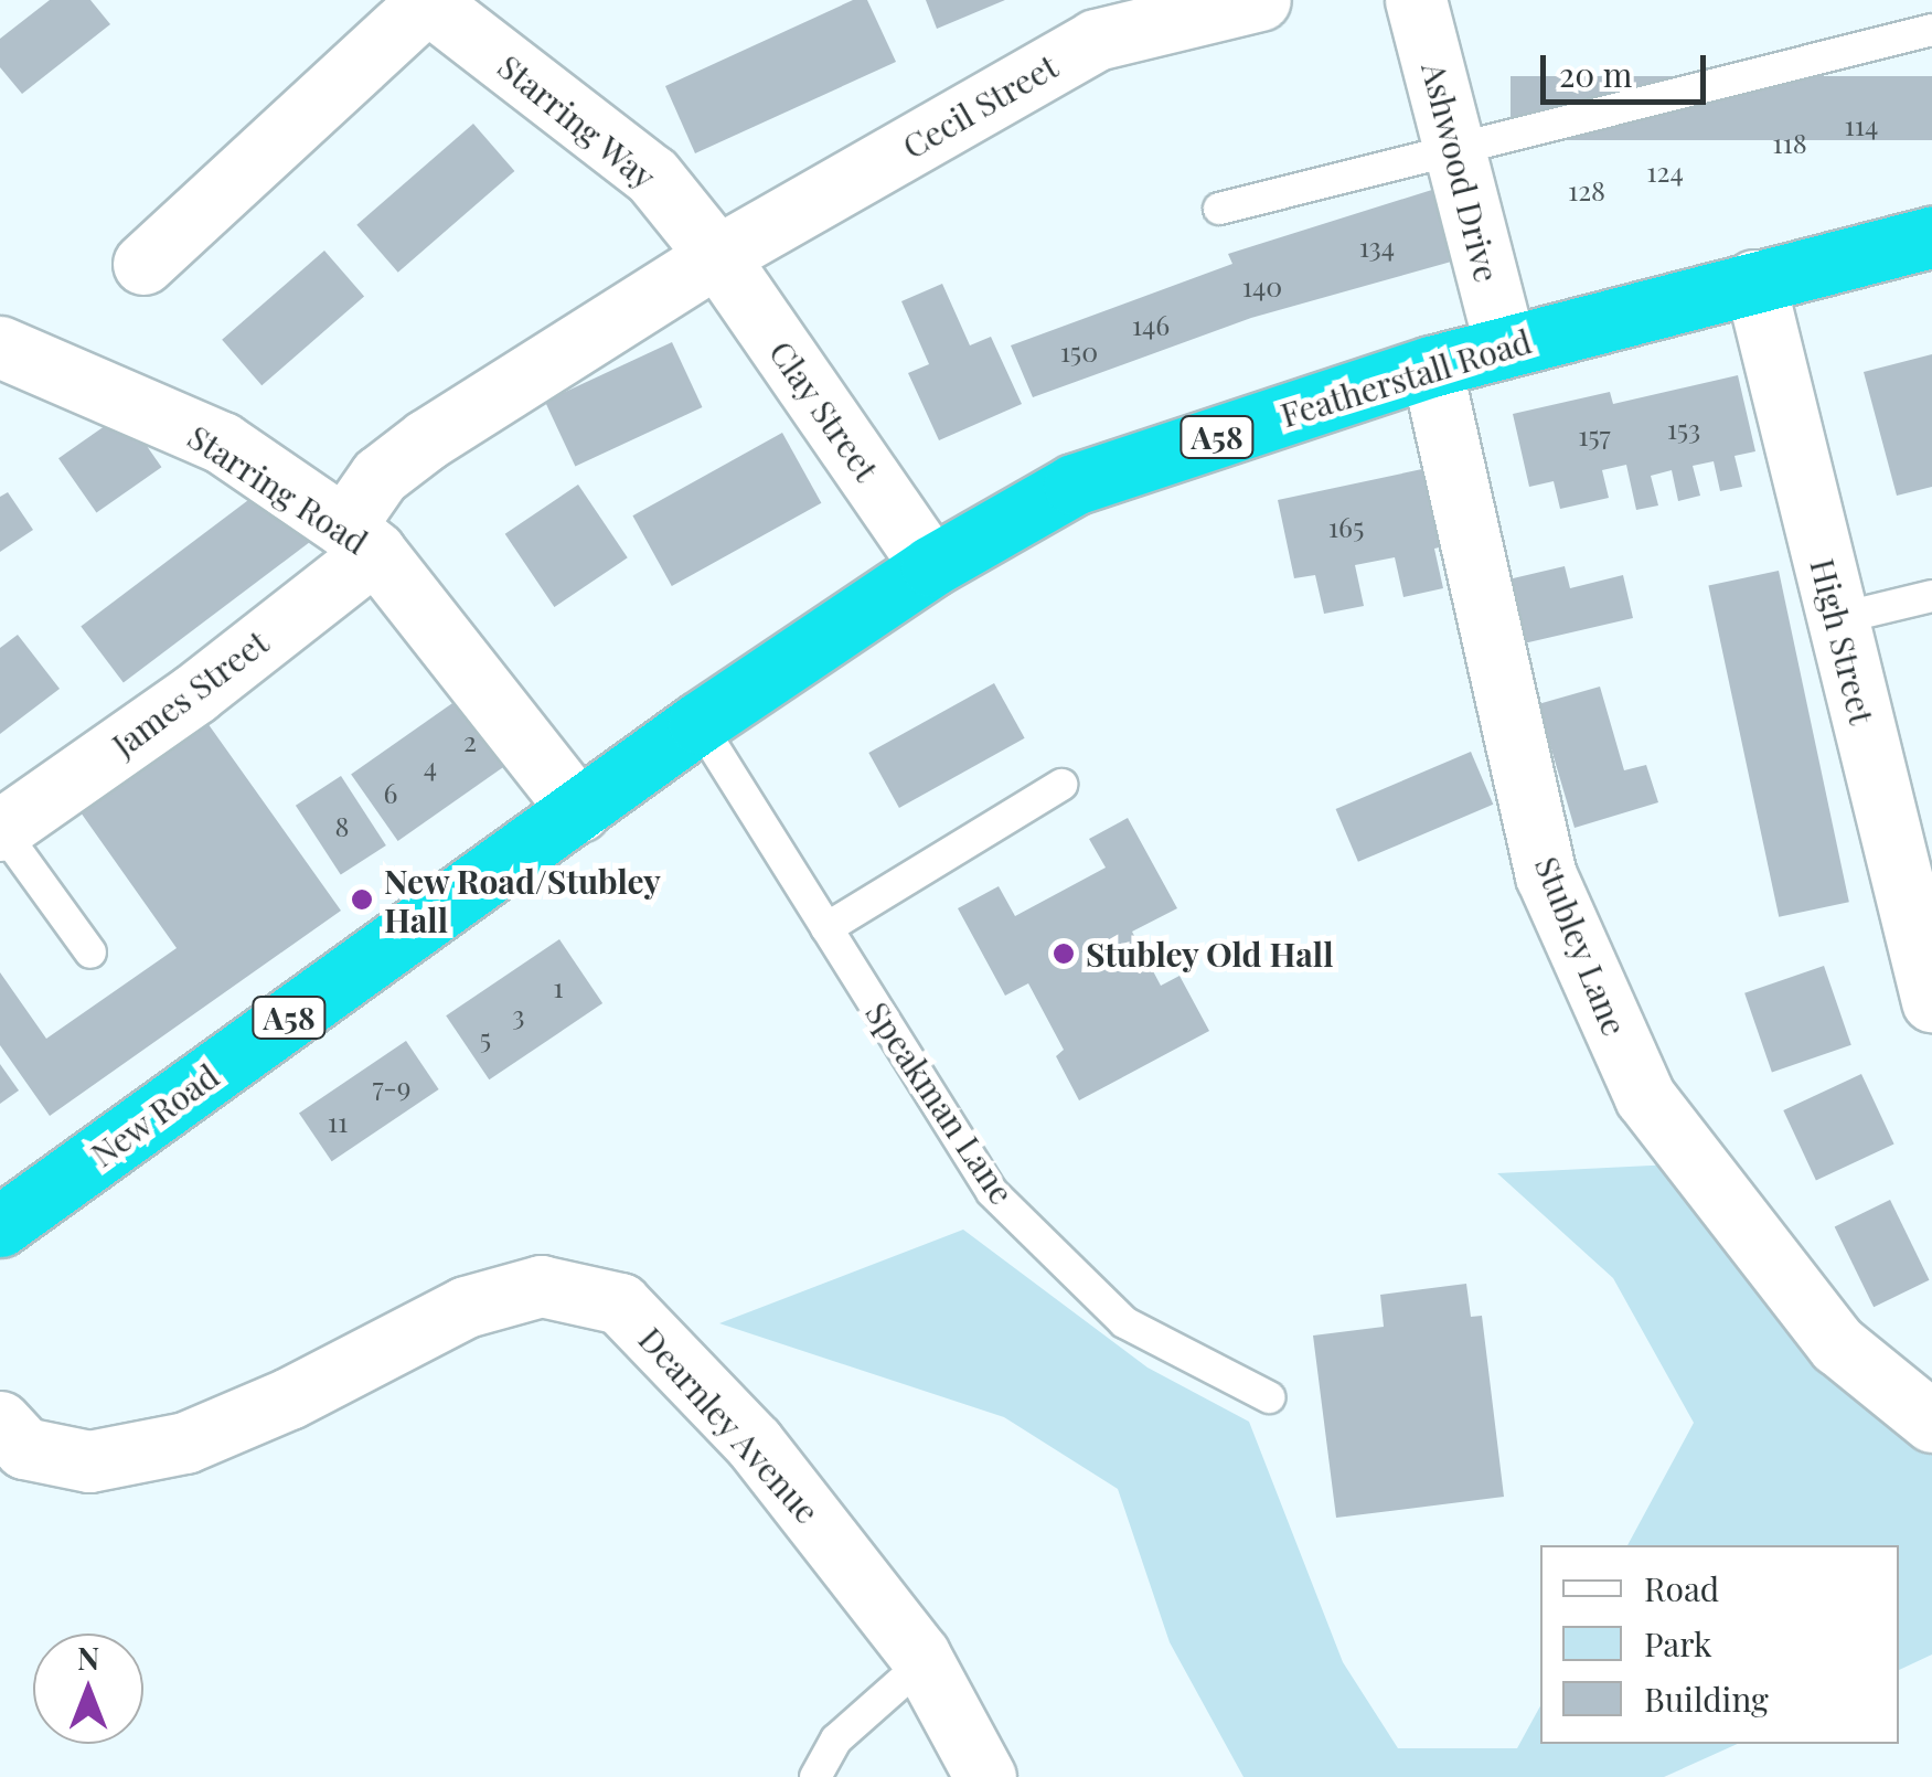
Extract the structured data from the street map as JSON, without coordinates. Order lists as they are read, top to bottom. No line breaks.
{"streets":{"highway":["Featherstall Road","A58","New Road"],"street":["Cecil Street","Starring Way","Ashwood Drive","Clay Street","Starring Road","High Street","James Street","Stubley Lane","Dearnley Avenue"],"lane":["Speakman Lane"]},"crossings":[["Cecil Street","Starring Way"],["Cecil Street","Clay Street"],["Cecil Street","Starring Road"],["Cecil Street","James Street"],["Starring Way","Clay Street"],["Ashwood Drive","Featherstall Road"],["Featherstall Road","Clay Street"],["Featherstall Road","Starring Road"],["Featherstall Road","High Street"],["Featherstall Road","Stubley Lane"],["Featherstall Road","Speakman Lane"],["Featherstall Road","New Road"],["Starring Road","James Street"],["Starring Road","New Road"]],"places":["New Road/Stubley Hall","Stubley Old Hall"],"house_numbers":["114","118","124","128","134","140","146","150","153","157","165","2","4","6","8","1","3","5","7-9","11"],"legend":["Road","Park","Building"],"scale_bar":"20 m","north":"top"}
